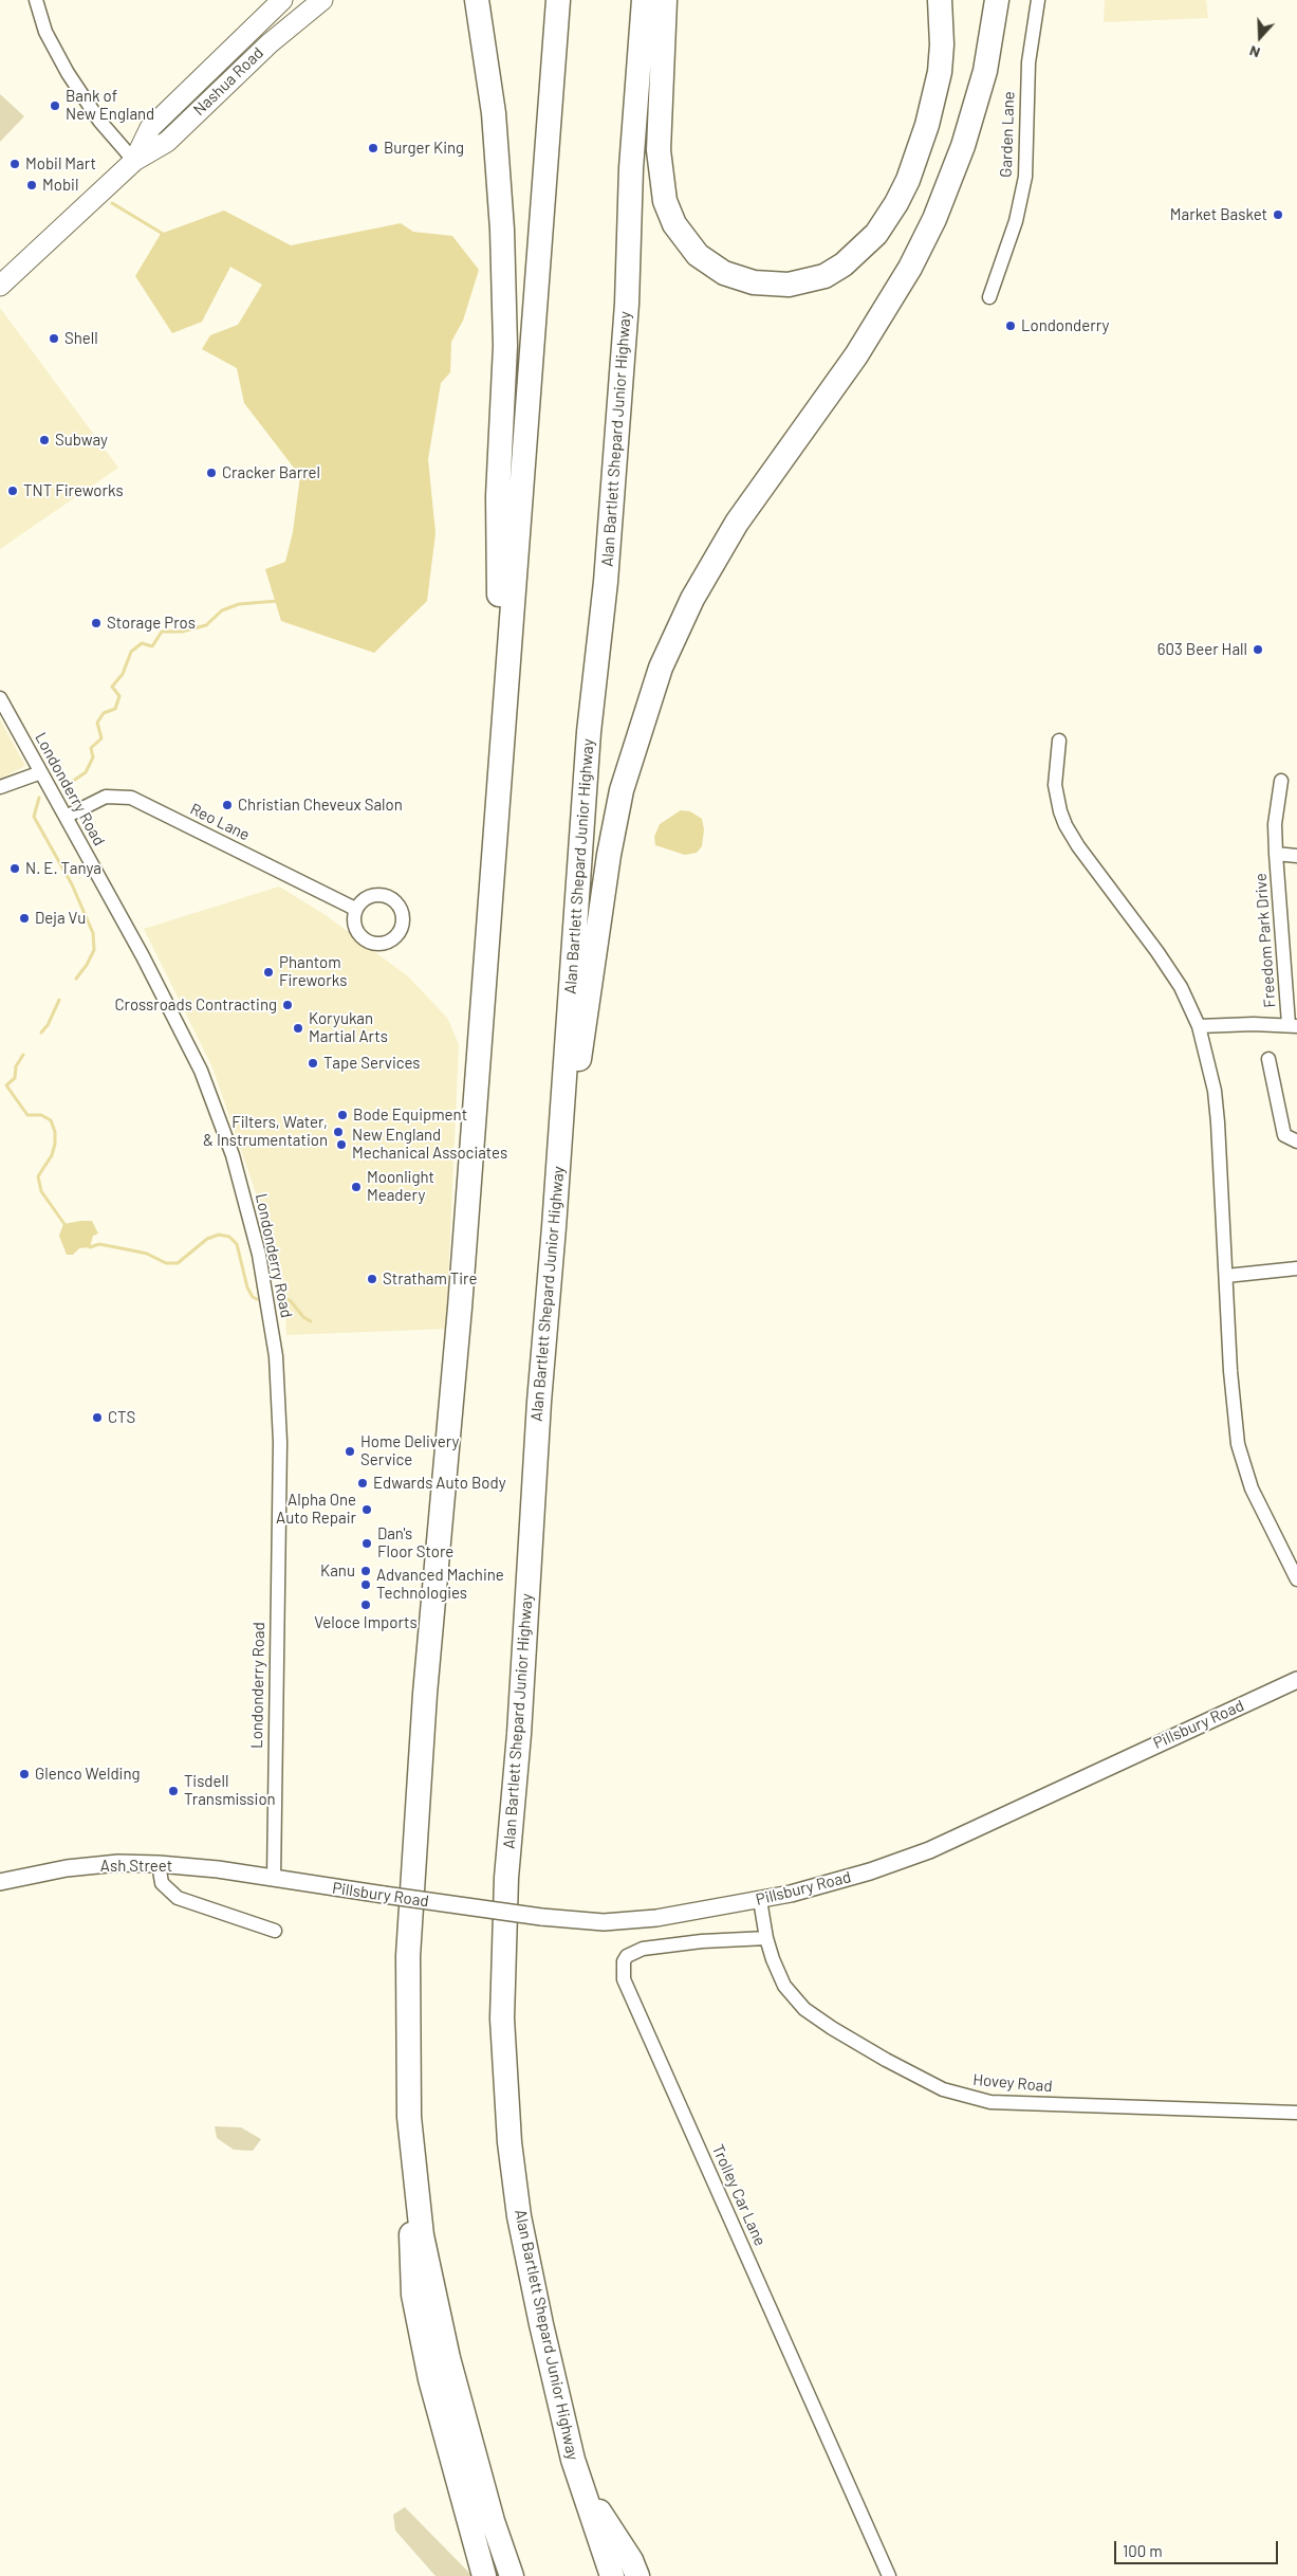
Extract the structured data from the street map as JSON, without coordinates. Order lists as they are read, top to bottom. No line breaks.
{"streets":{"highway":["Alan Bartlett Shepard Junior Highway"],"main road":["Nashua Road"],"street":["Garden Lane","Londonderry Road","Reo Lane","Freedom Park Drive","Pillsbury Road","Ash Street","Hovey Road","Trolley Car Lane"]},"crossings":[["Londonderry Road","Reo Lane"],["Londonderry Road","Pillsbury Road"],["Londonderry Road","Ash Street"],["Pillsbury Road","Ash Street"],["Pillsbury Road","Hovey Road"],["Hovey Road","Trolley Car Lane"]],"places":["Bank of New England","Burger King","Mobil Mart","Mobil","Market Basket","Londonderry","Shell","Subway","Cracker Barrel","TNT Fireworks","Storage Pros","603 Beer Hall","Christian Cheveux Salon","N. E. Tanya","Deja Vu","Phantom Fireworks","Crossroads Contracting","Koryukan Martial Arts","Tape Services","Bode Equipment","Filters, Water, & Instrumentation","New England Mechanical Associates","Moonlight Meadery","Stratham Tire","CTS","Home Delivery Service","Edwards Auto Body","Alpha One Auto Repair","Dan's Floor Store","Kanu","Advanced Machine Technologies","Veloce Imports","Glenco Welding","Tisdell Transmission"],"scale_bar":"100 m","north":"bottom"}
